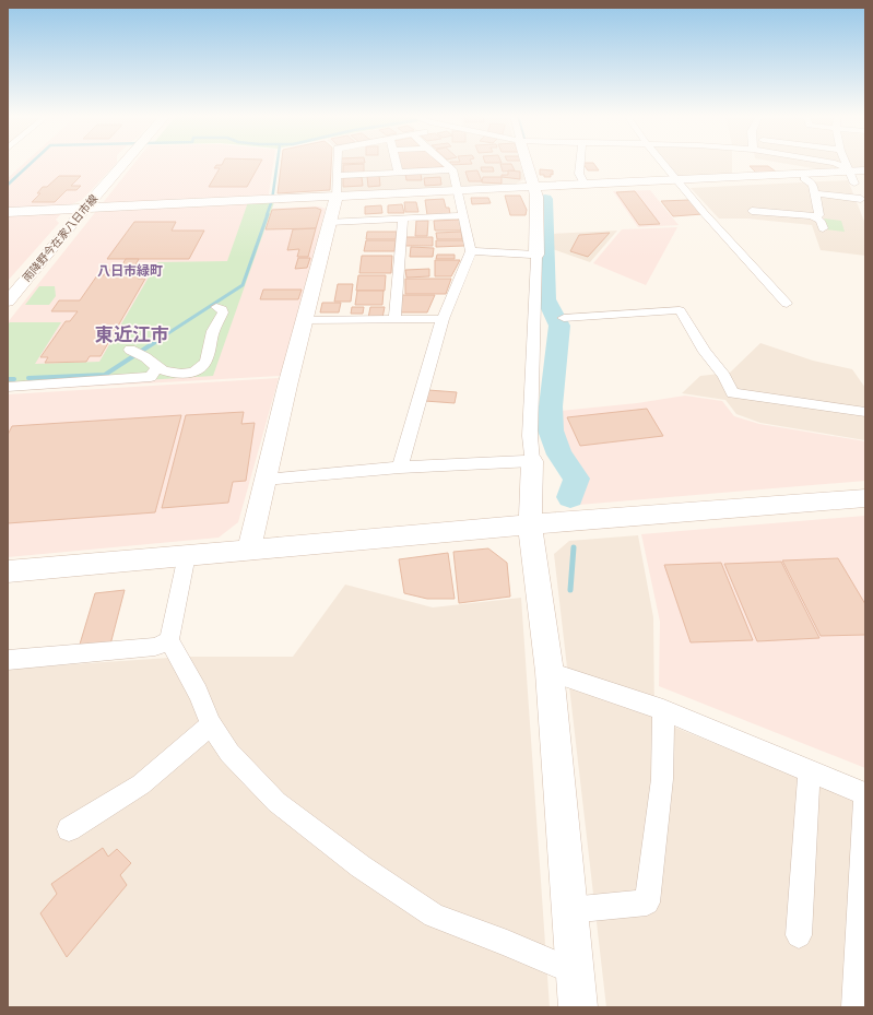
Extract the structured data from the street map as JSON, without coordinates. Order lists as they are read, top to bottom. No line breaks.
{"streets":{"street":["雨降野今在家八日市線"]},"districts":["八日市緑町","東近江市"]}
